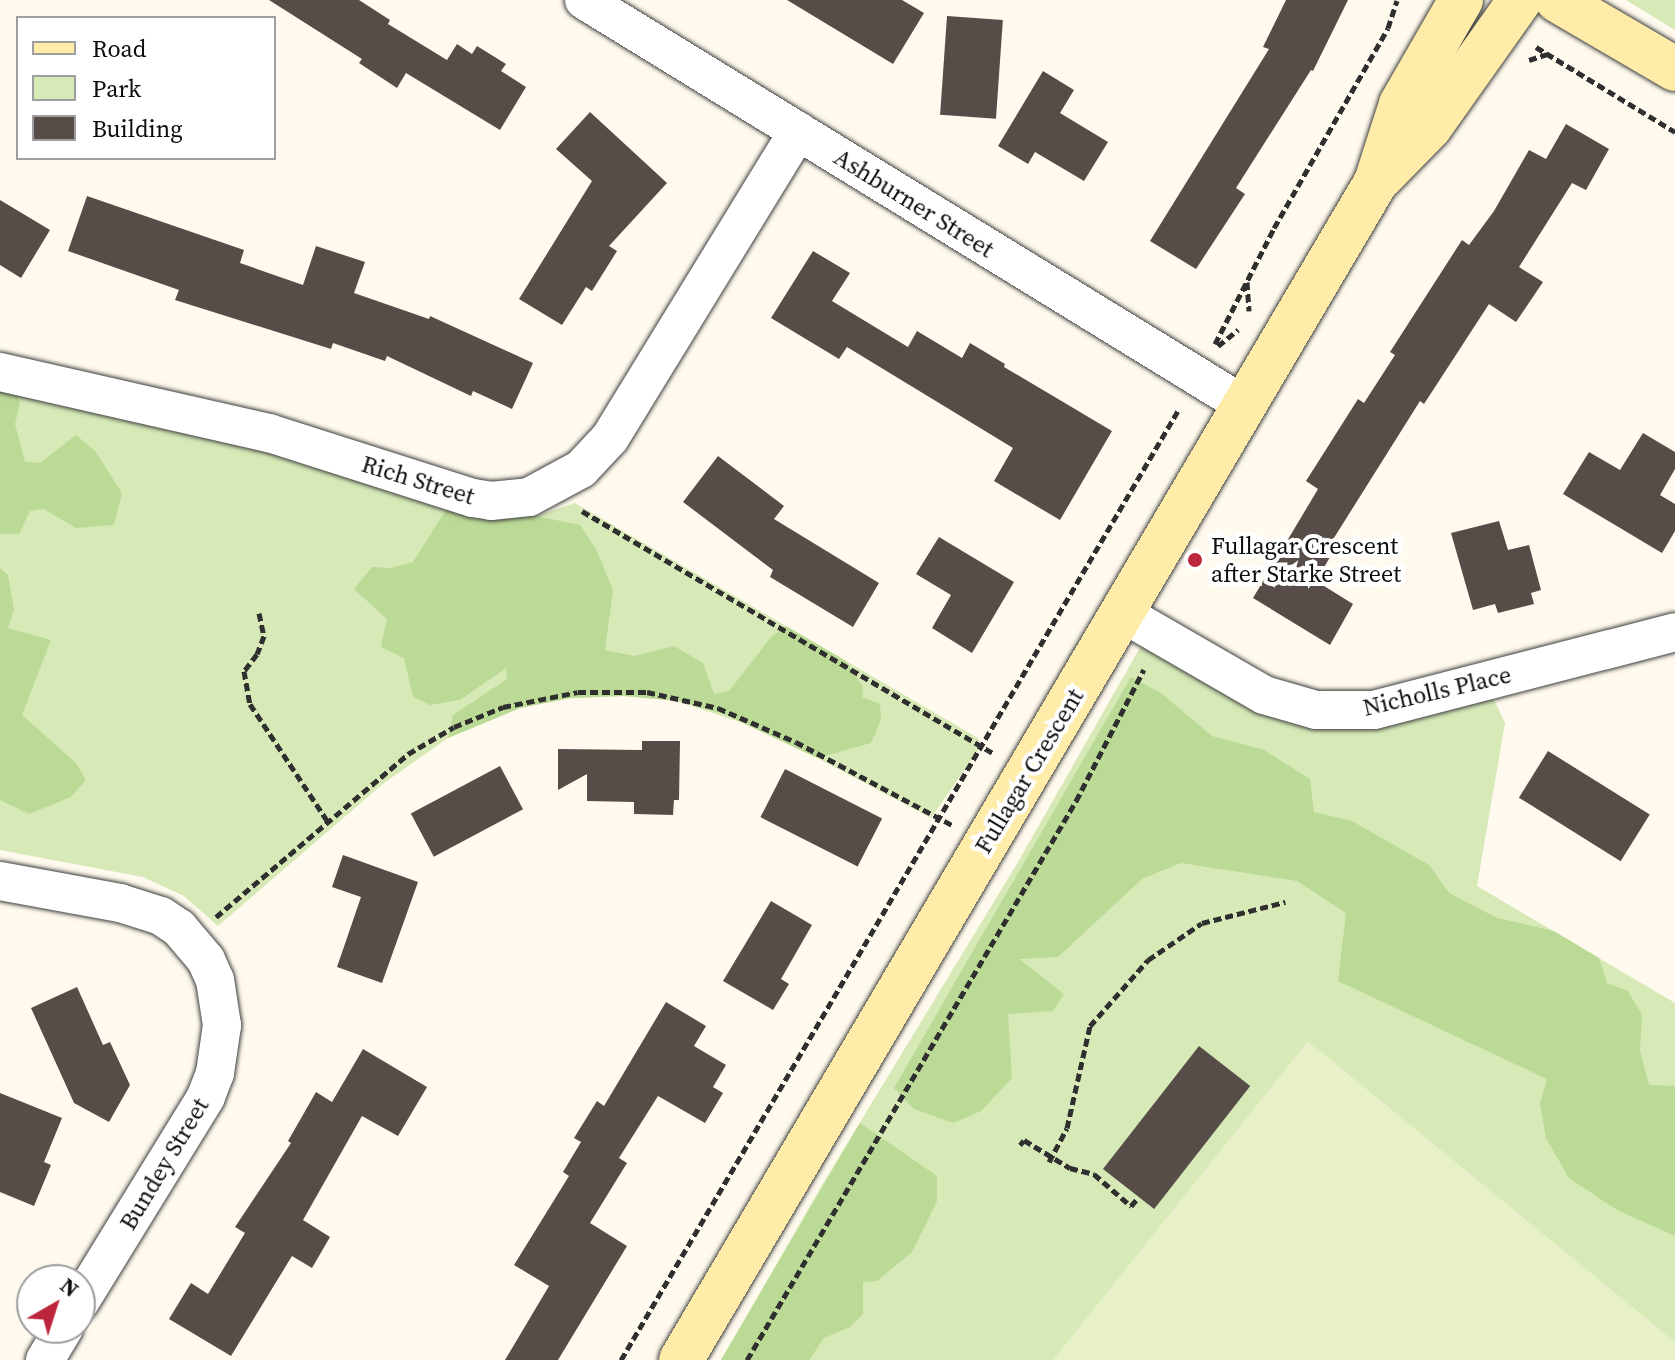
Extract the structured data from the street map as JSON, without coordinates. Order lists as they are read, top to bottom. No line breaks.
{"streets":{"street":["Ashburner Street","Rich Street","Nicholls Place","Fullagar Crescent","Bundey Street"]},"crossings":[["Ashburner Street","Rich Street"],["Ashburner Street","Fullagar Crescent"],["Nicholls Place","Fullagar Crescent"]],"places":["Fullagar Crescent after Starke Street"],"legend":["Road","Park","Building"],"north":"top right"}
